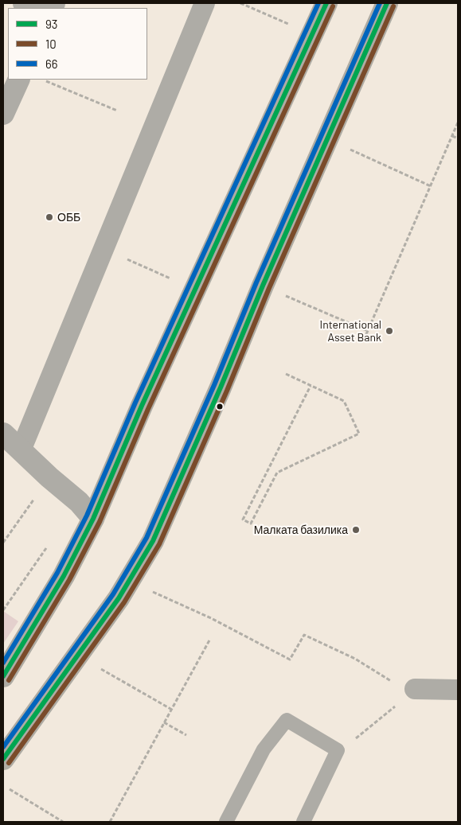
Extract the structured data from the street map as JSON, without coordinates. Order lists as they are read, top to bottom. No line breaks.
{"places":["ОББ","International Asset Bank","Малката базилика"],"lines":["transit line 93","transit line 66","transit line 10"],"legend":["93","10","66"]}
